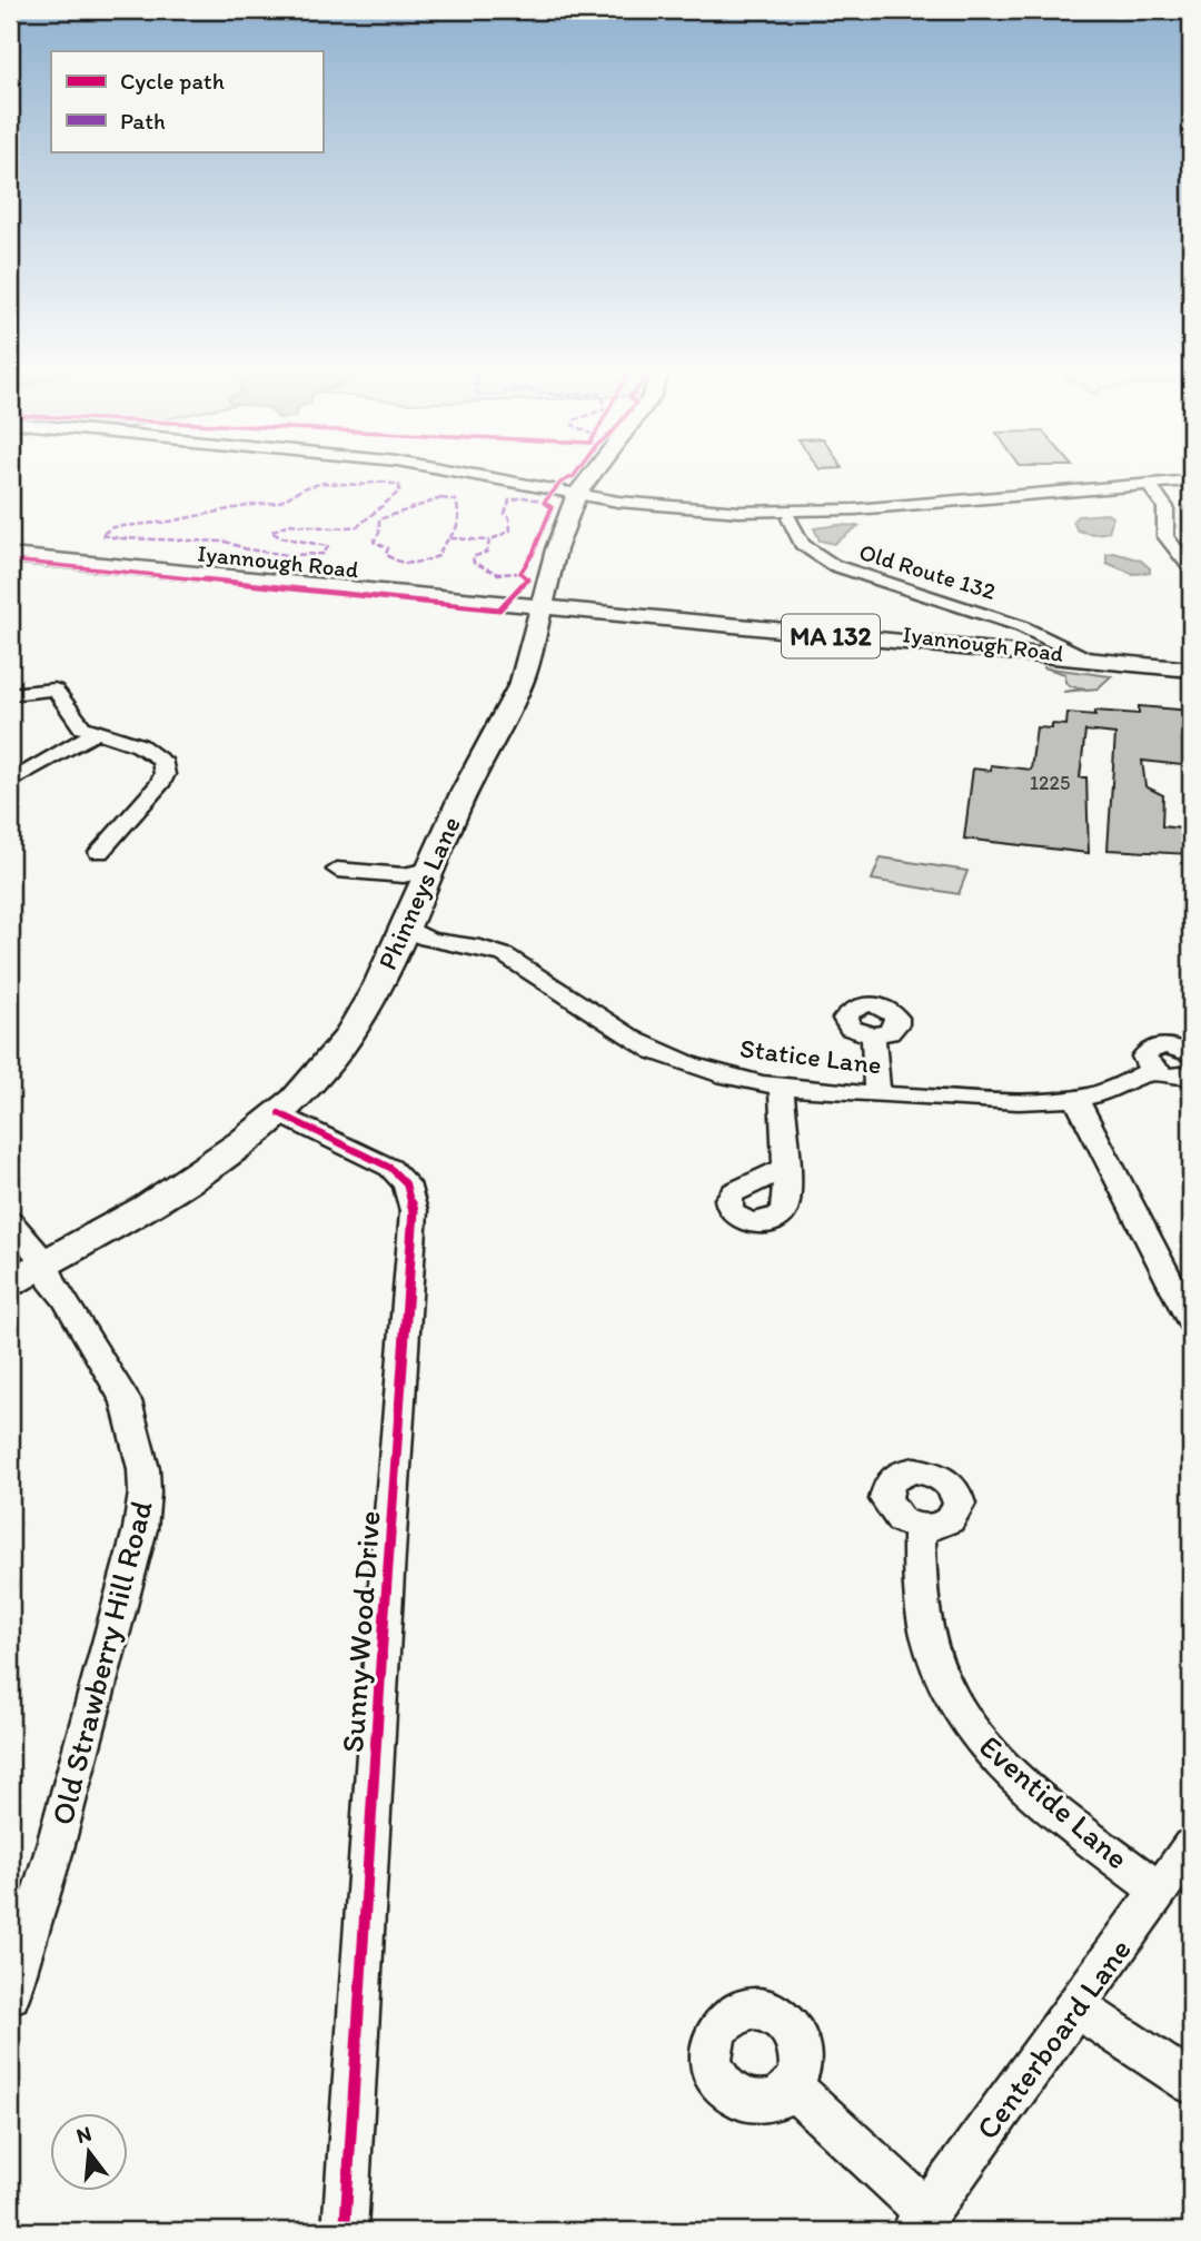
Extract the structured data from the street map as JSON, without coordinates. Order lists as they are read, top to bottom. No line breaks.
{"streets":{"main road":["Iyannough Road","MA 132","Phinneys Lane"],"street":["Old Route 132","Statice Lane","Sunny Wood Drive","Old Strawberry Hill Road","Eventide Lane","Centerboard Lane"]},"crossings":[["Iyannough Road","Old Route 132"],["Iyannough Road","Phinneys Lane"],["Phinneys Lane","Statice Lane"],["Phinneys Lane","Sunny Wood Drive"],["Phinneys Lane","Old Strawberry Hill Road"],["Eventide Lane","Centerboard Lane"]],"house_numbers":["1225"],"legend":["Cycle path","Path"],"north":"top"}
